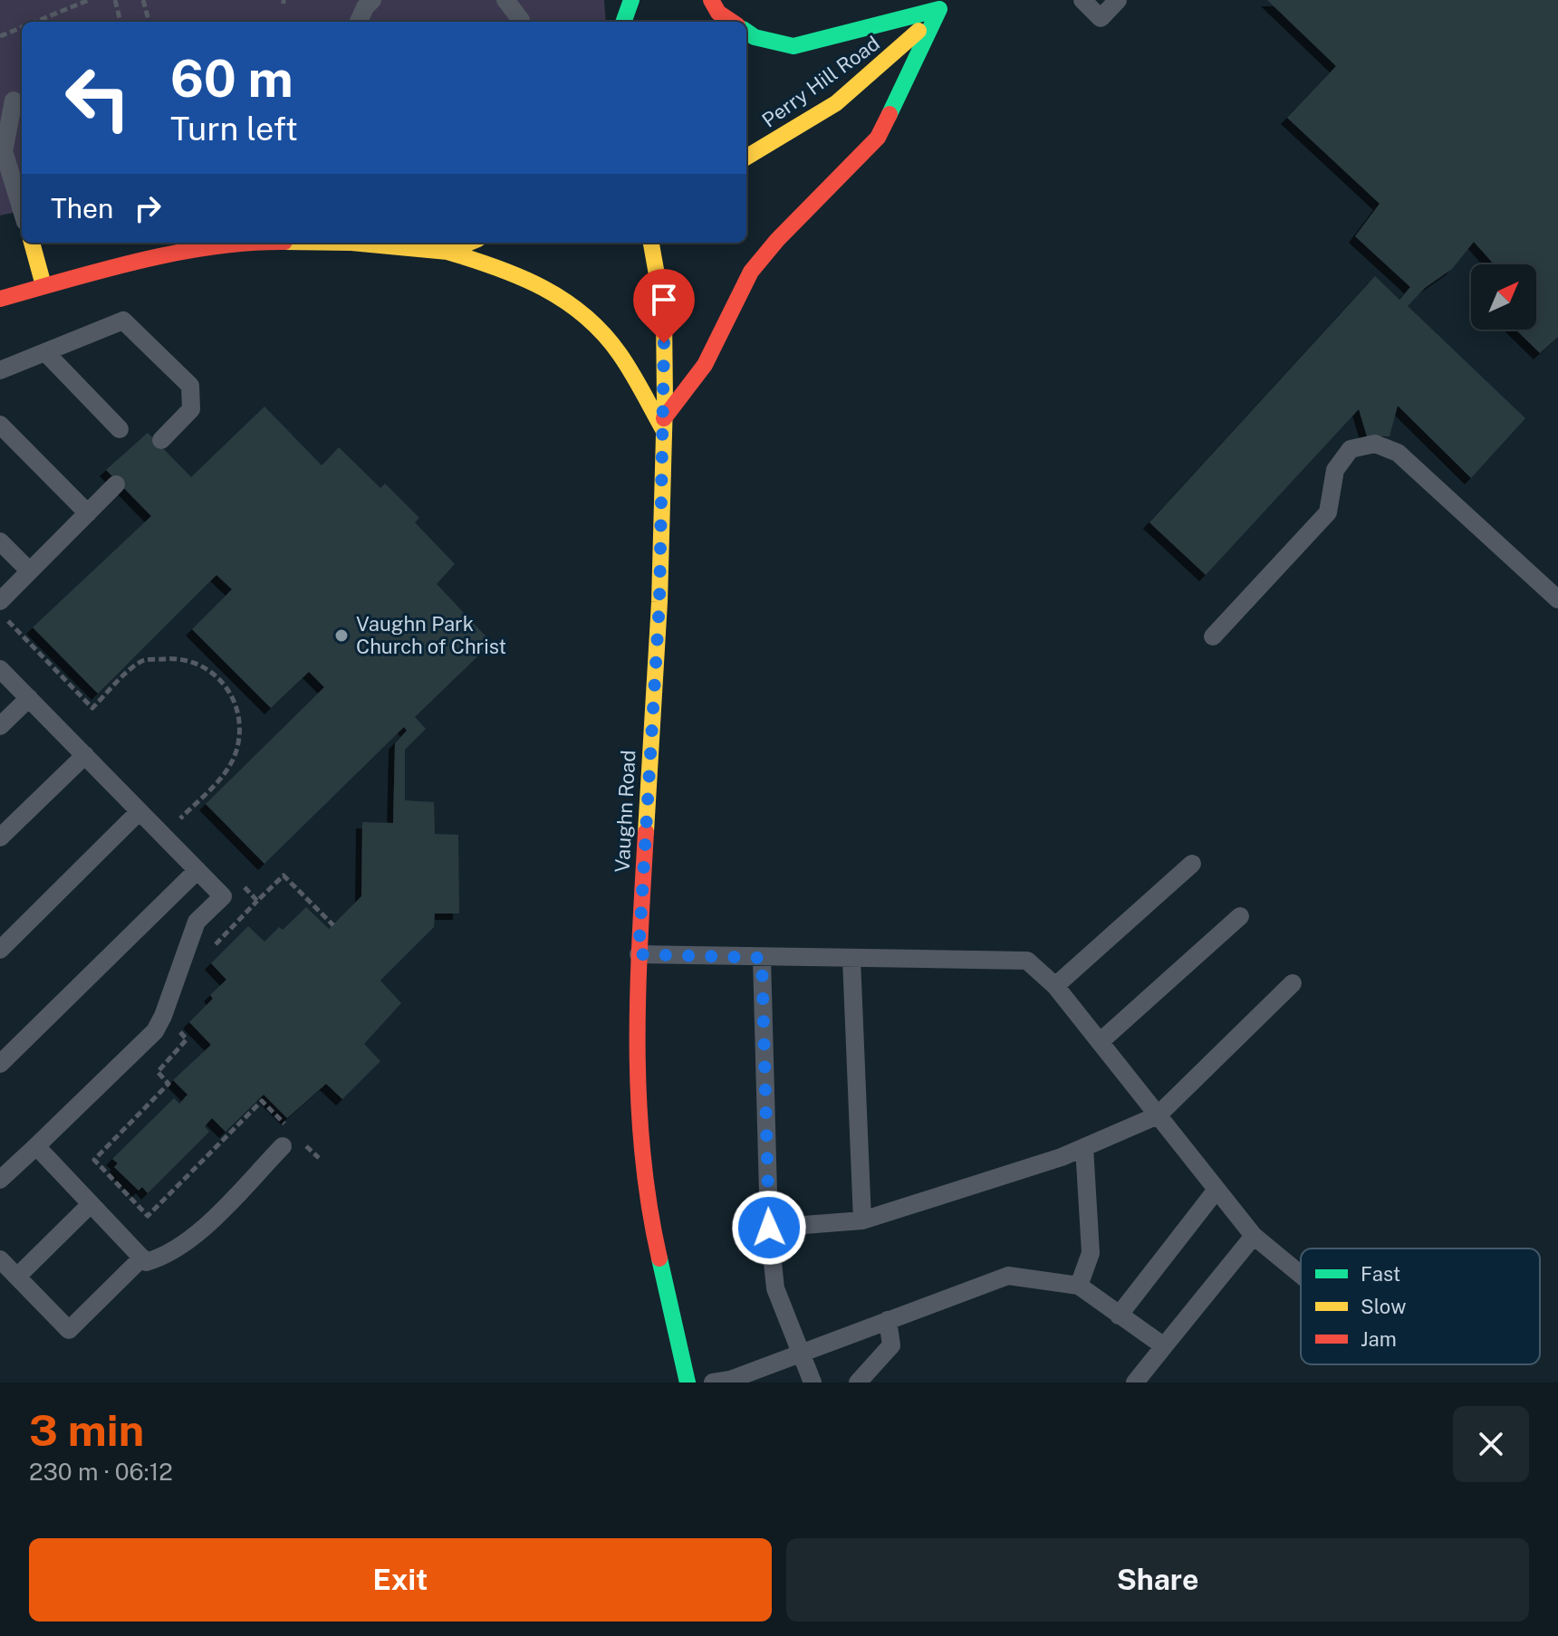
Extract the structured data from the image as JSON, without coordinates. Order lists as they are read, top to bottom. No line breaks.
{"streets":{"main road":["Perry Hill Road","Vaughn Road"]},"places":["Vaughn Park Church of Christ"],"legend":["Fast","Slow","Jam"],"north":"top right","page":{"turn":["60 m","Turn left"],"then":"Then","heading":["3 min","230 m · 06:12"],"buttons":["Exit","Share"]}}
